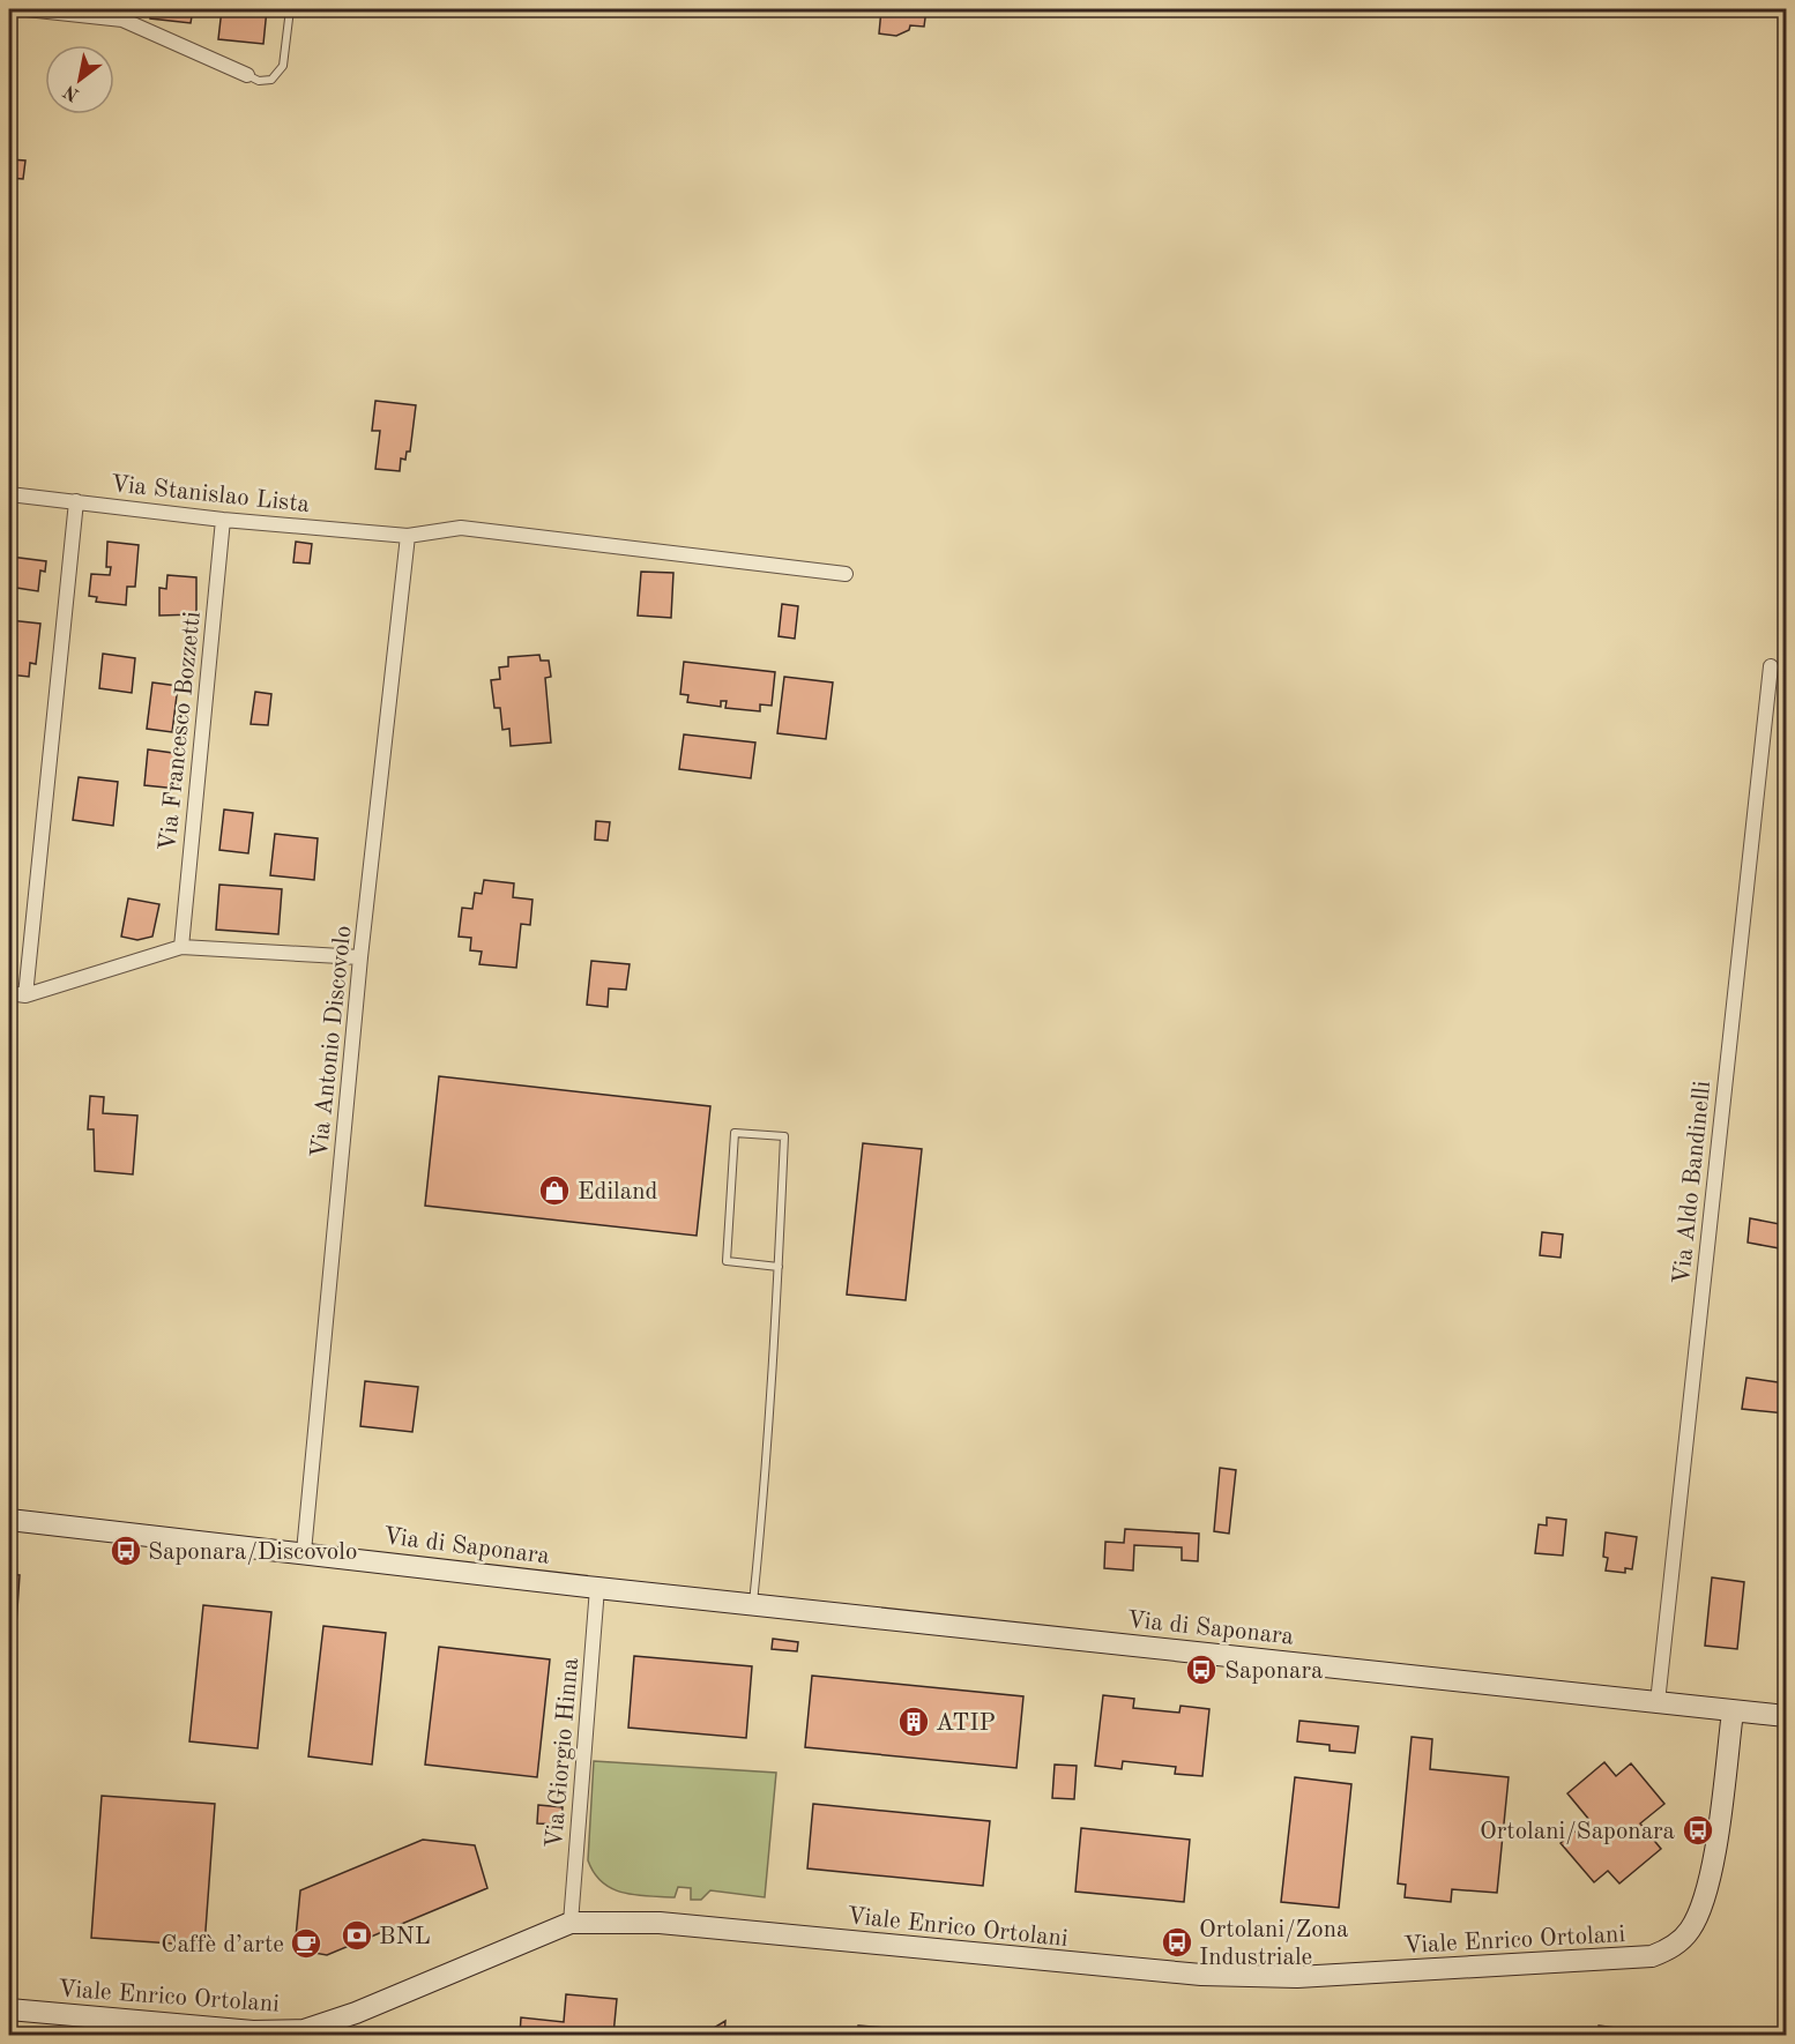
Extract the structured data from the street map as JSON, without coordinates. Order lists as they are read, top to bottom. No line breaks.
{"streets":{"street":["Via Stanislao Lista","Via Francesco Bozzetti","Via Antonio Discovolo","Via Aldo Bandinelli","Via di Saponara","Via Giorgio Hinna","Viale Enrico Ortolani"]},"crossings":[["Via Stanislao Lista","Via Francesco Bozzetti"],["Via Stanislao Lista","Via Antonio Discovolo"],["Via Antonio Discovolo","Via di Saponara"],["Via Aldo Bandinelli","Via di Saponara"],["Via di Saponara","Via Giorgio Hinna"],["Via di Saponara","Viale Enrico Ortolani"],["Via Giorgio Hinna","Viale Enrico Ortolani"]],"places":{"shop":["Ediland"],"bus stop":["Saponara/Discovolo","Saponara","Ortolani/Saponara","Ortolani/Zona Industriale"],"building":["ATIP"],"bank":["BNL"],"cafe":["Caffè d’arte"]},"north":"bottom left"}
